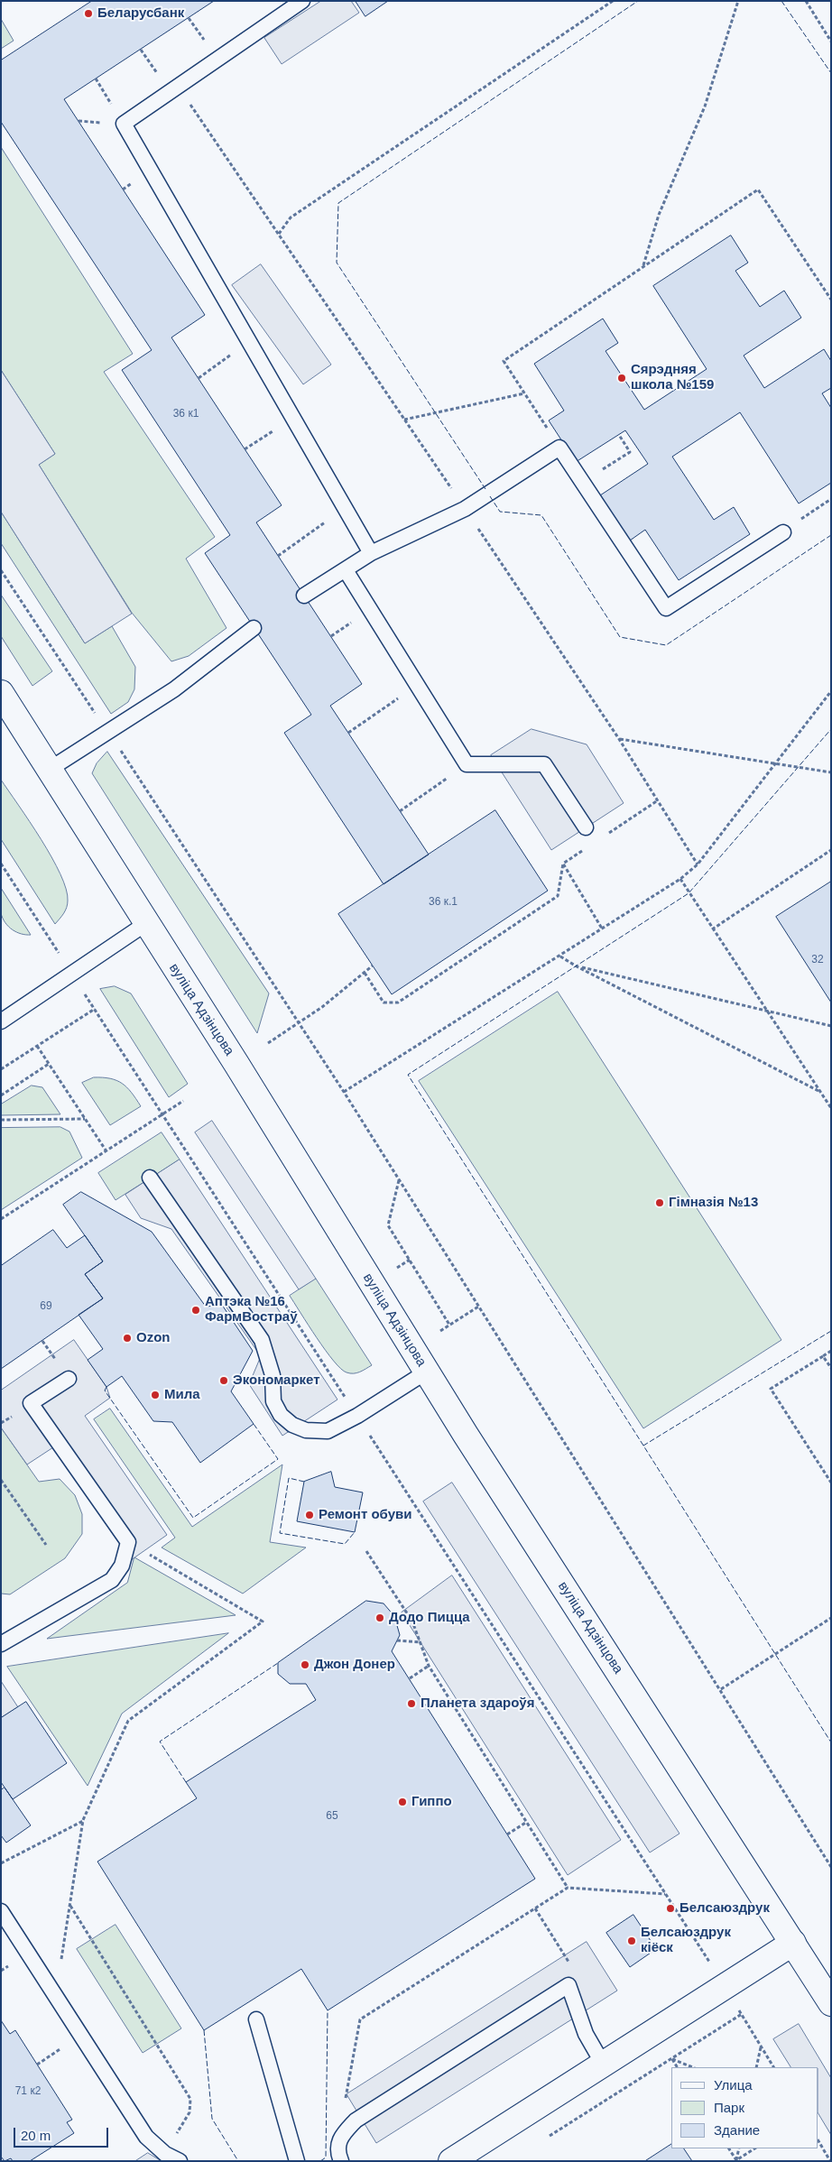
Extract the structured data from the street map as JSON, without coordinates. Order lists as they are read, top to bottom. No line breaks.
{"streets":{"main road":["вуліца Адзінцова"]},"places":["Беларусбанк","Сярэдняя школа №159","Гімназія №13","Аптэка №16 ФармВостраў","Ozon","Экономаркет","Мила","Ремонт обуви","Додо Пицца","Джон Донер","Планета здароўя","Гиппо","Белсаюздрук","Белсаюздрук кіёск"],"house_numbers":["36 к1","36 к.1","32","69","65","71 к2"],"legend":["Улица","Парк","Здание"],"scale_bar":"20 m"}
